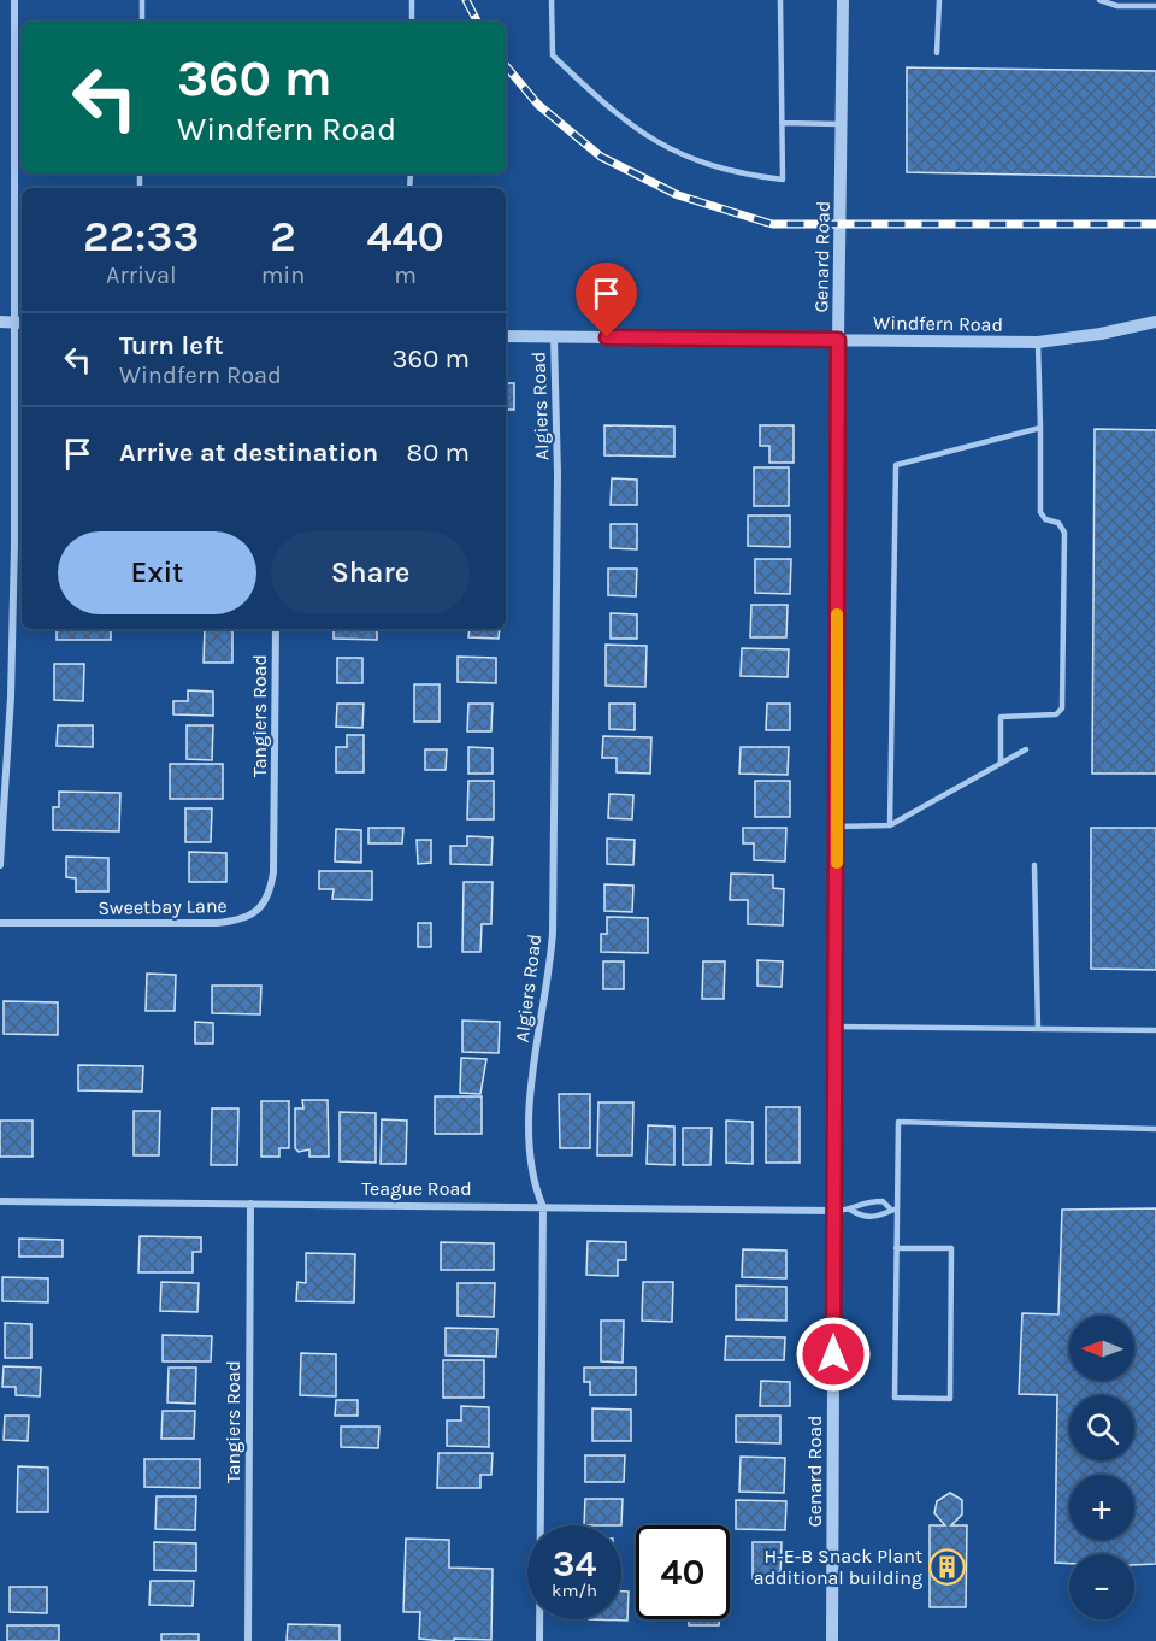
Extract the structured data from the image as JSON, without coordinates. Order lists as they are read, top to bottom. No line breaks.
{"streets":{"street":["Genard Road","Windfern Road","Algiers Road","Tangiers Road","Sweetbay Lane","Teague Road"]},"crossings":[["Genard Road","Windfern Road"],["Genard Road","Teague Road"],["Windfern Road","Algiers Road"],["Algiers Road","Teague Road"],["Tangiers Road","Sweetbay Lane"],["Tangiers Road","Teague Road"]],"places":{"building":["H-E-B Snack Plant additional building"]},"north":"left","page":{"turn":["360 m","Windfern Road"],"eta":["22:33","Arrival","2","min","440","m"],"list":[{"name":"Turn left","note":"Windfern Road","value":"360 m"},{"name":"Arrive at destination","value":"80 m"}],"buttons":["Exit","Share"],"map_buttons":["+","−"],"speed":"34 km/h","limit":"40"}}
